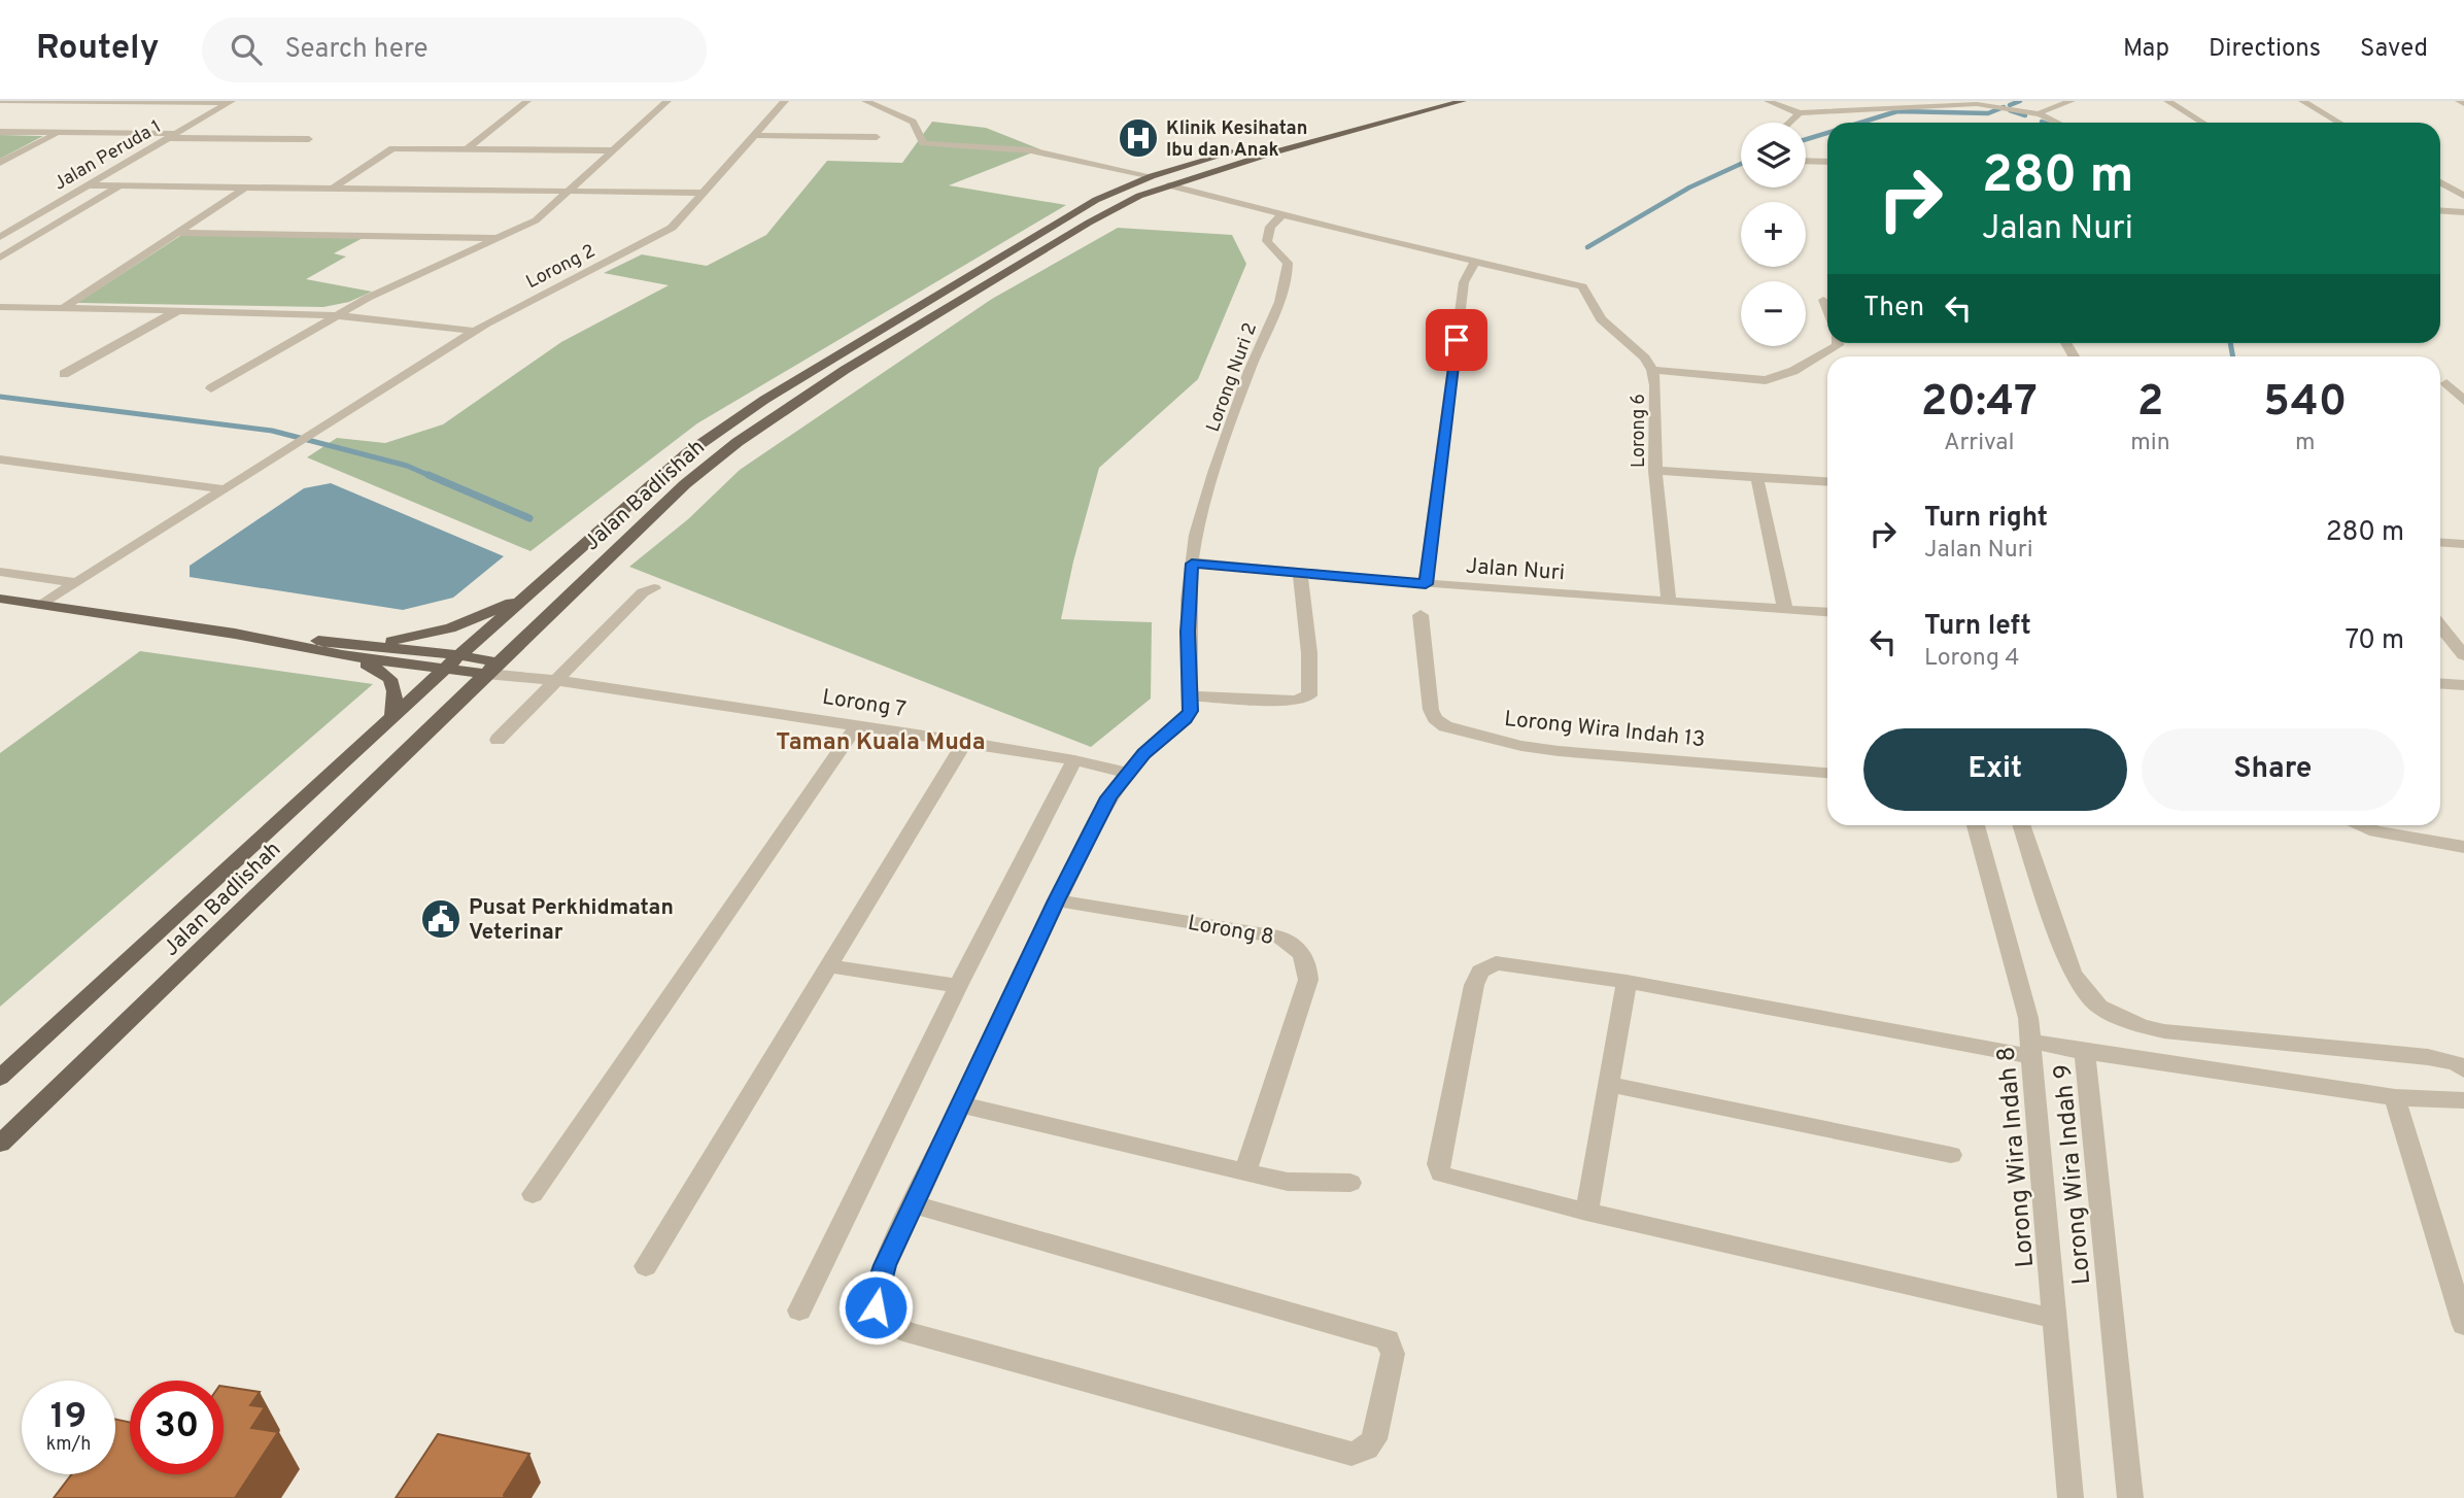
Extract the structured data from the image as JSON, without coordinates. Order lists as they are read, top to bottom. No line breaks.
{"streets":{"main road":["Jalan Badlishah"],"street":["Jalan Peruda 1","Lorong 2","Lorong Nuri 2","Lorong 6","Jalan Nuri","Lorong 7","Lorong Wira Indah 13","Lorong 8","Lorong Wira Indah 8","Lorong Wira Indah 9"]},"crossings":[["Lorong Nuri 2","Jalan Nuri"],["Lorong 6","Jalan Nuri"],["Jalan Badlishah","Lorong 7"]],"districts":["Taman Kuala Muda"],"places":{"hospital":["Klinik Kesihatan Ibu dan Anak"],"public building":["Pusat Perkhidmatan Veterinar"]},"page":{"header":"Routely","search":"Search here","nav":["Map","Directions","Saved"],"map_buttons":["+","−"],"turn":["280 m","Jalan Nuri"],"then":"Then","eta":["20:47","Arrival","2","min","540","m"],"list":[{"name":"Turn right","note":"Jalan Nuri","value":"280 m"},{"name":"Turn left","note":"Lorong 4","value":"70 m"}],"buttons":["Exit","Share"],"speed":"19 km/h","limit":"30"}}
